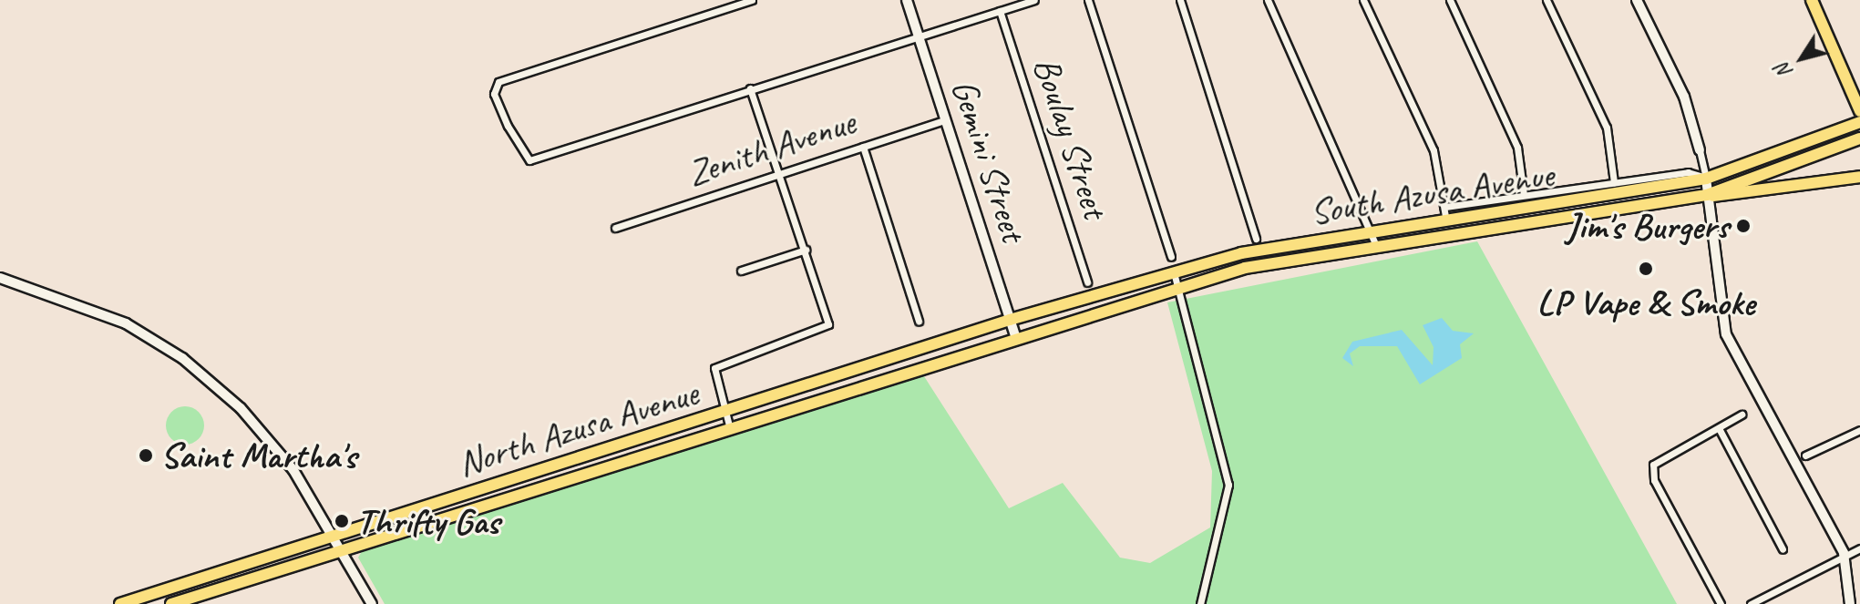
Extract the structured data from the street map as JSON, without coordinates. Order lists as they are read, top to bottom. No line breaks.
{"streets":{"main road":["South Azusa Avenue","North Azusa Avenue"],"street":["Boulay Street","Zenith Avenue","Gemini Street"]},"crossings":[["Zenith Avenue","Gemini Street"],["Gemini Street","South Azusa Avenue"],["Gemini Street","North Azusa Avenue"],["South Azusa Avenue","North Azusa Avenue"]],"places":["Jim's Burgers","LP Vape & Smoke","Saint Martha's","Thrifty Gas"],"north":"bottom left"}
